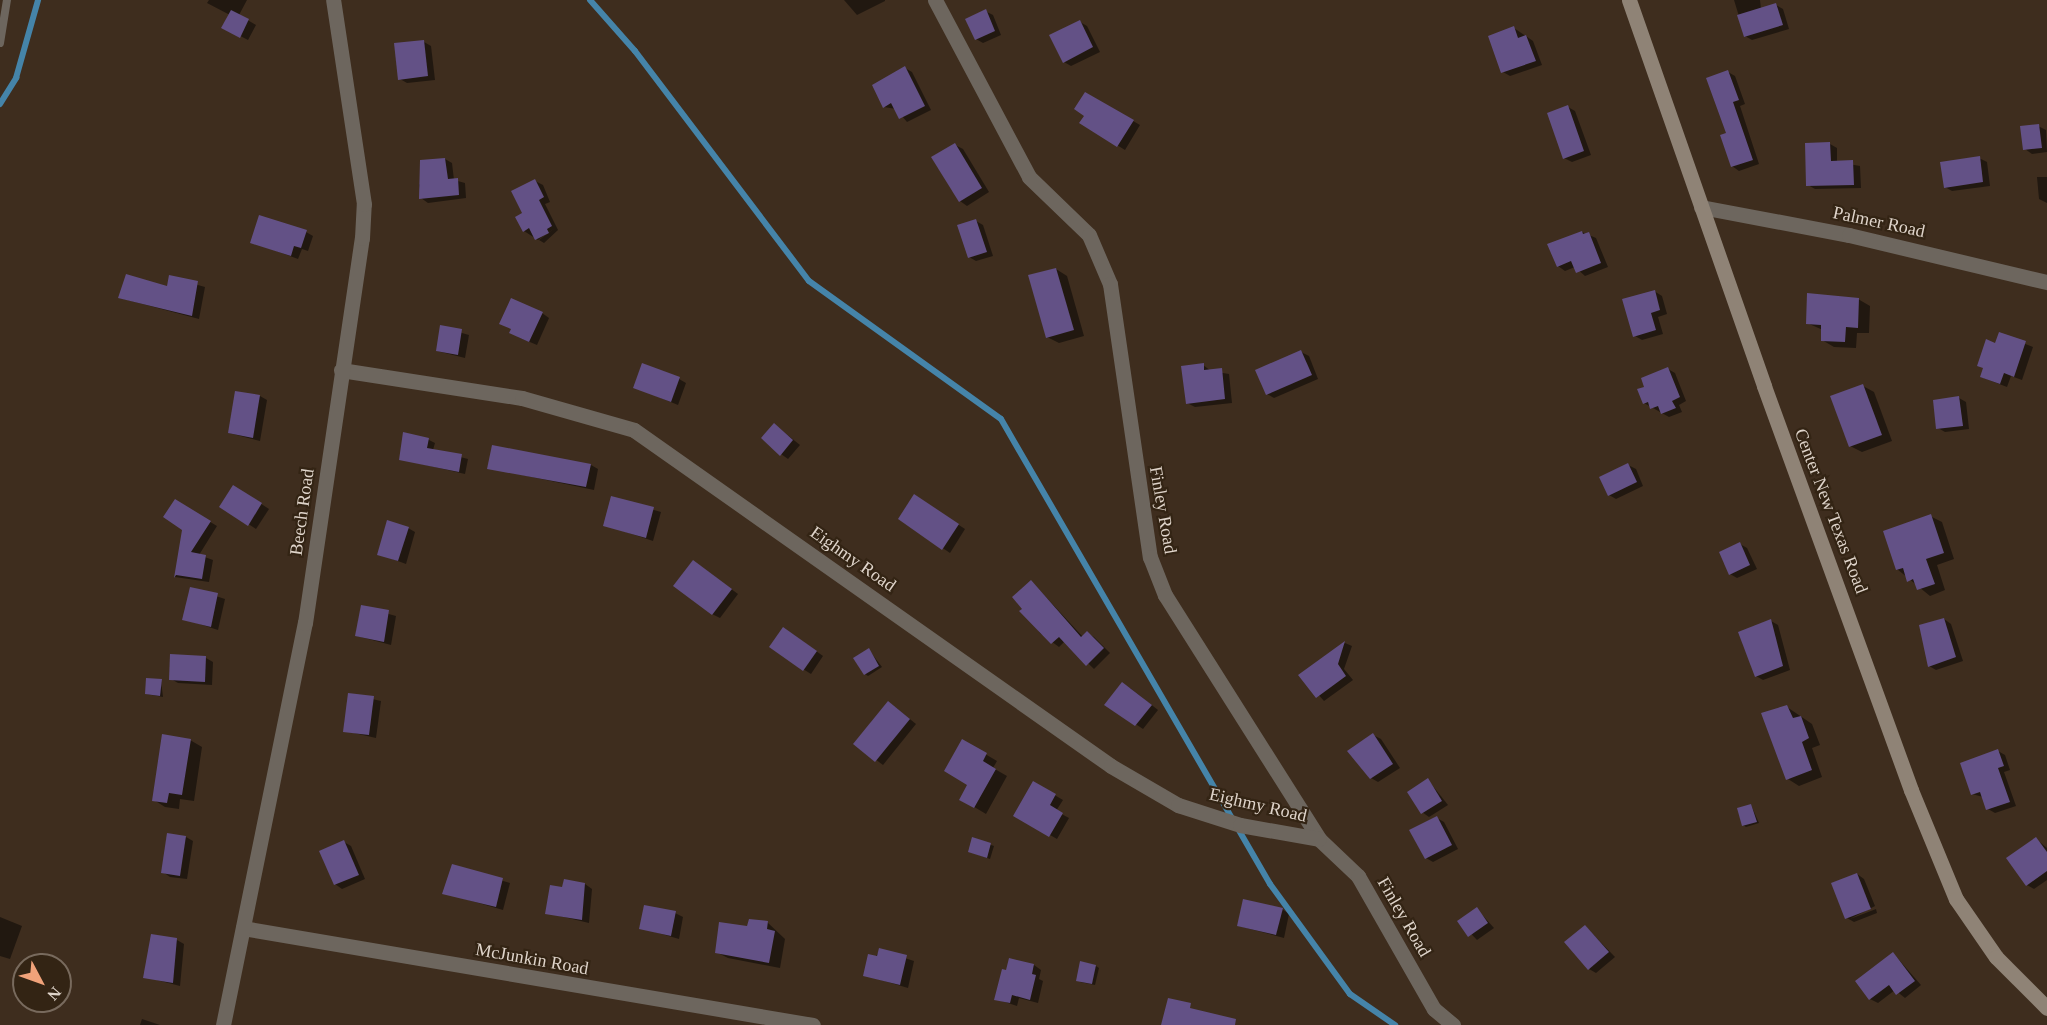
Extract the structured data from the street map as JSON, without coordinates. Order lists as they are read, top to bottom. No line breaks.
{"streets":{"street":["Palmer Road","Finley Road","Center New Texas Road","Beech Road","Eighmy Road","McJunkin Road"]},"crossings":[["Palmer Road","Center New Texas Road"],["Finley Road","Eighmy Road"],["Beech Road","Eighmy Road"],["Beech Road","McJunkin Road"]],"north":"bottom right"}
